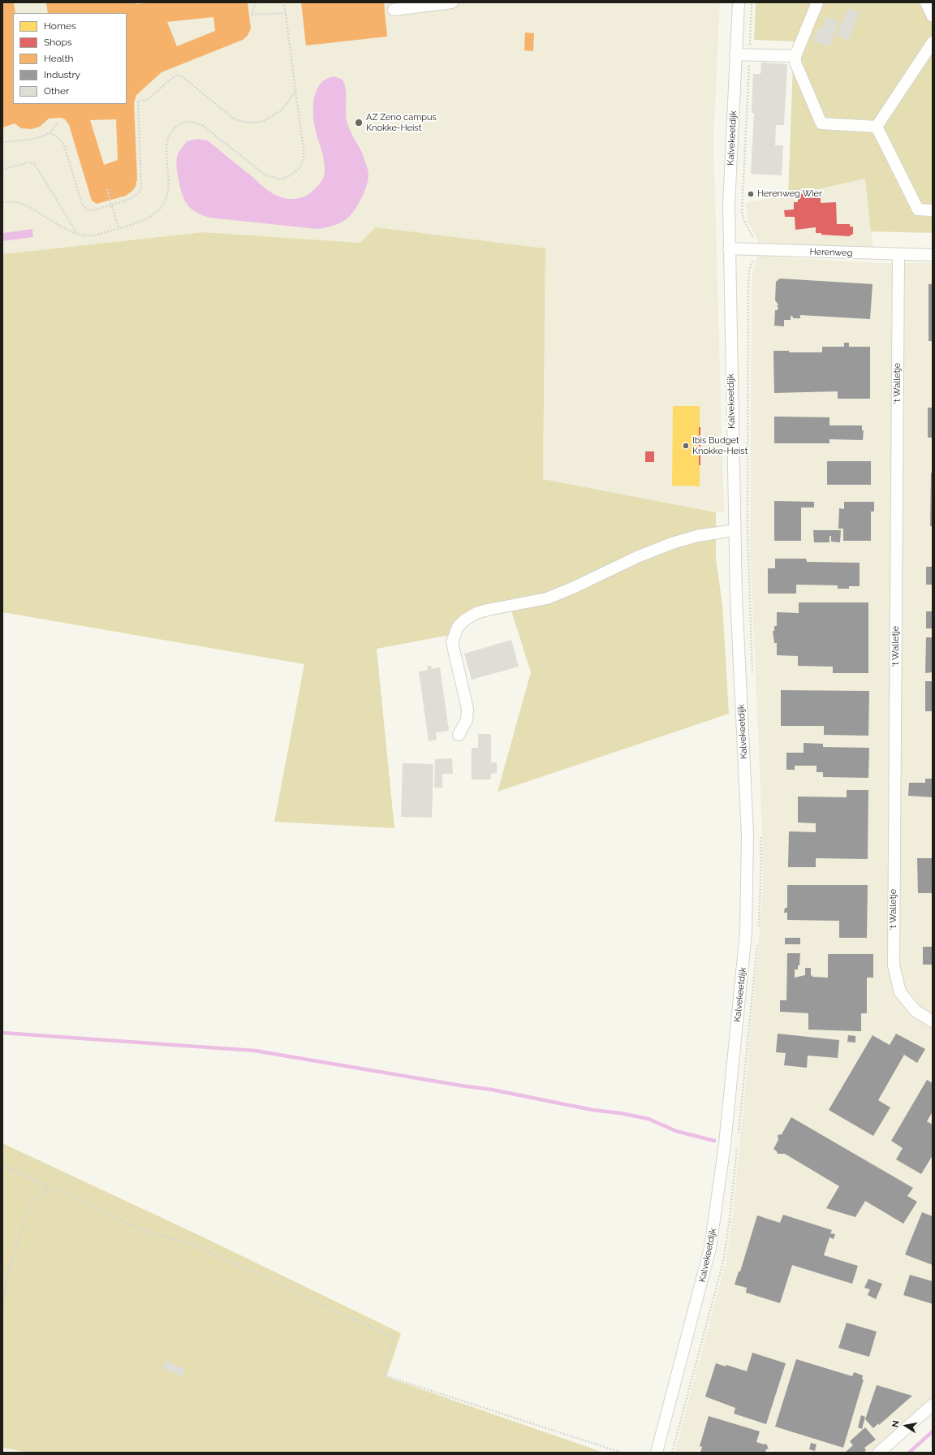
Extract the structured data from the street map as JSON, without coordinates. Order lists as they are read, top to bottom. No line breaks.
{"streets":{"street":["Kalvekeetdijk","Herenweg","'t Walletje"]},"crossings":[["Kalvekeetdijk","Herenweg"],["Herenweg","'t Walletje"]],"places":["AZ Zeno campus Knokke-Heist","Herenweg Wier","Ibis Budget Knokke-Heist"],"legend":["Homes","Shops","Health","Industry","Other"],"north":"left"}
